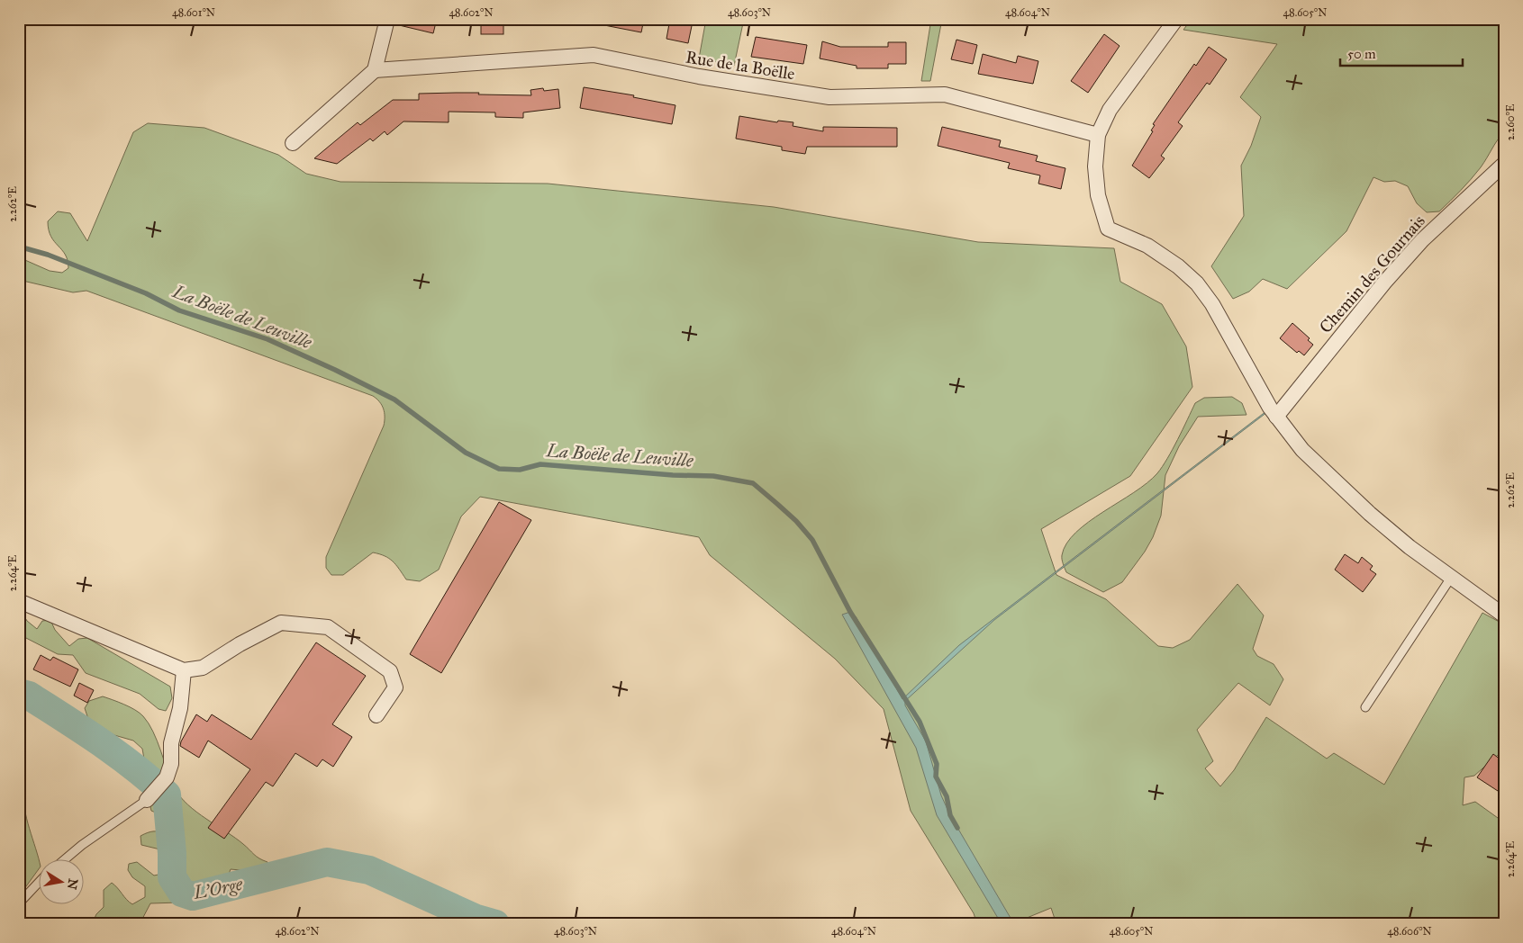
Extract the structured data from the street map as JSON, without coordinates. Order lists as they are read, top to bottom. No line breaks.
{"streets":{"street":["Rue de la Boëlle","Chemin des Gournais"]},"water":["La Boële de Leuville","L'Orge"],"scale_bar":"50 m","north":"right","coordinates":["48.601°N","48.602°N","48.603°N","48.604°N","48.605°N","2.260°E","2.262°E","2.264°E","48.606°N"]}
